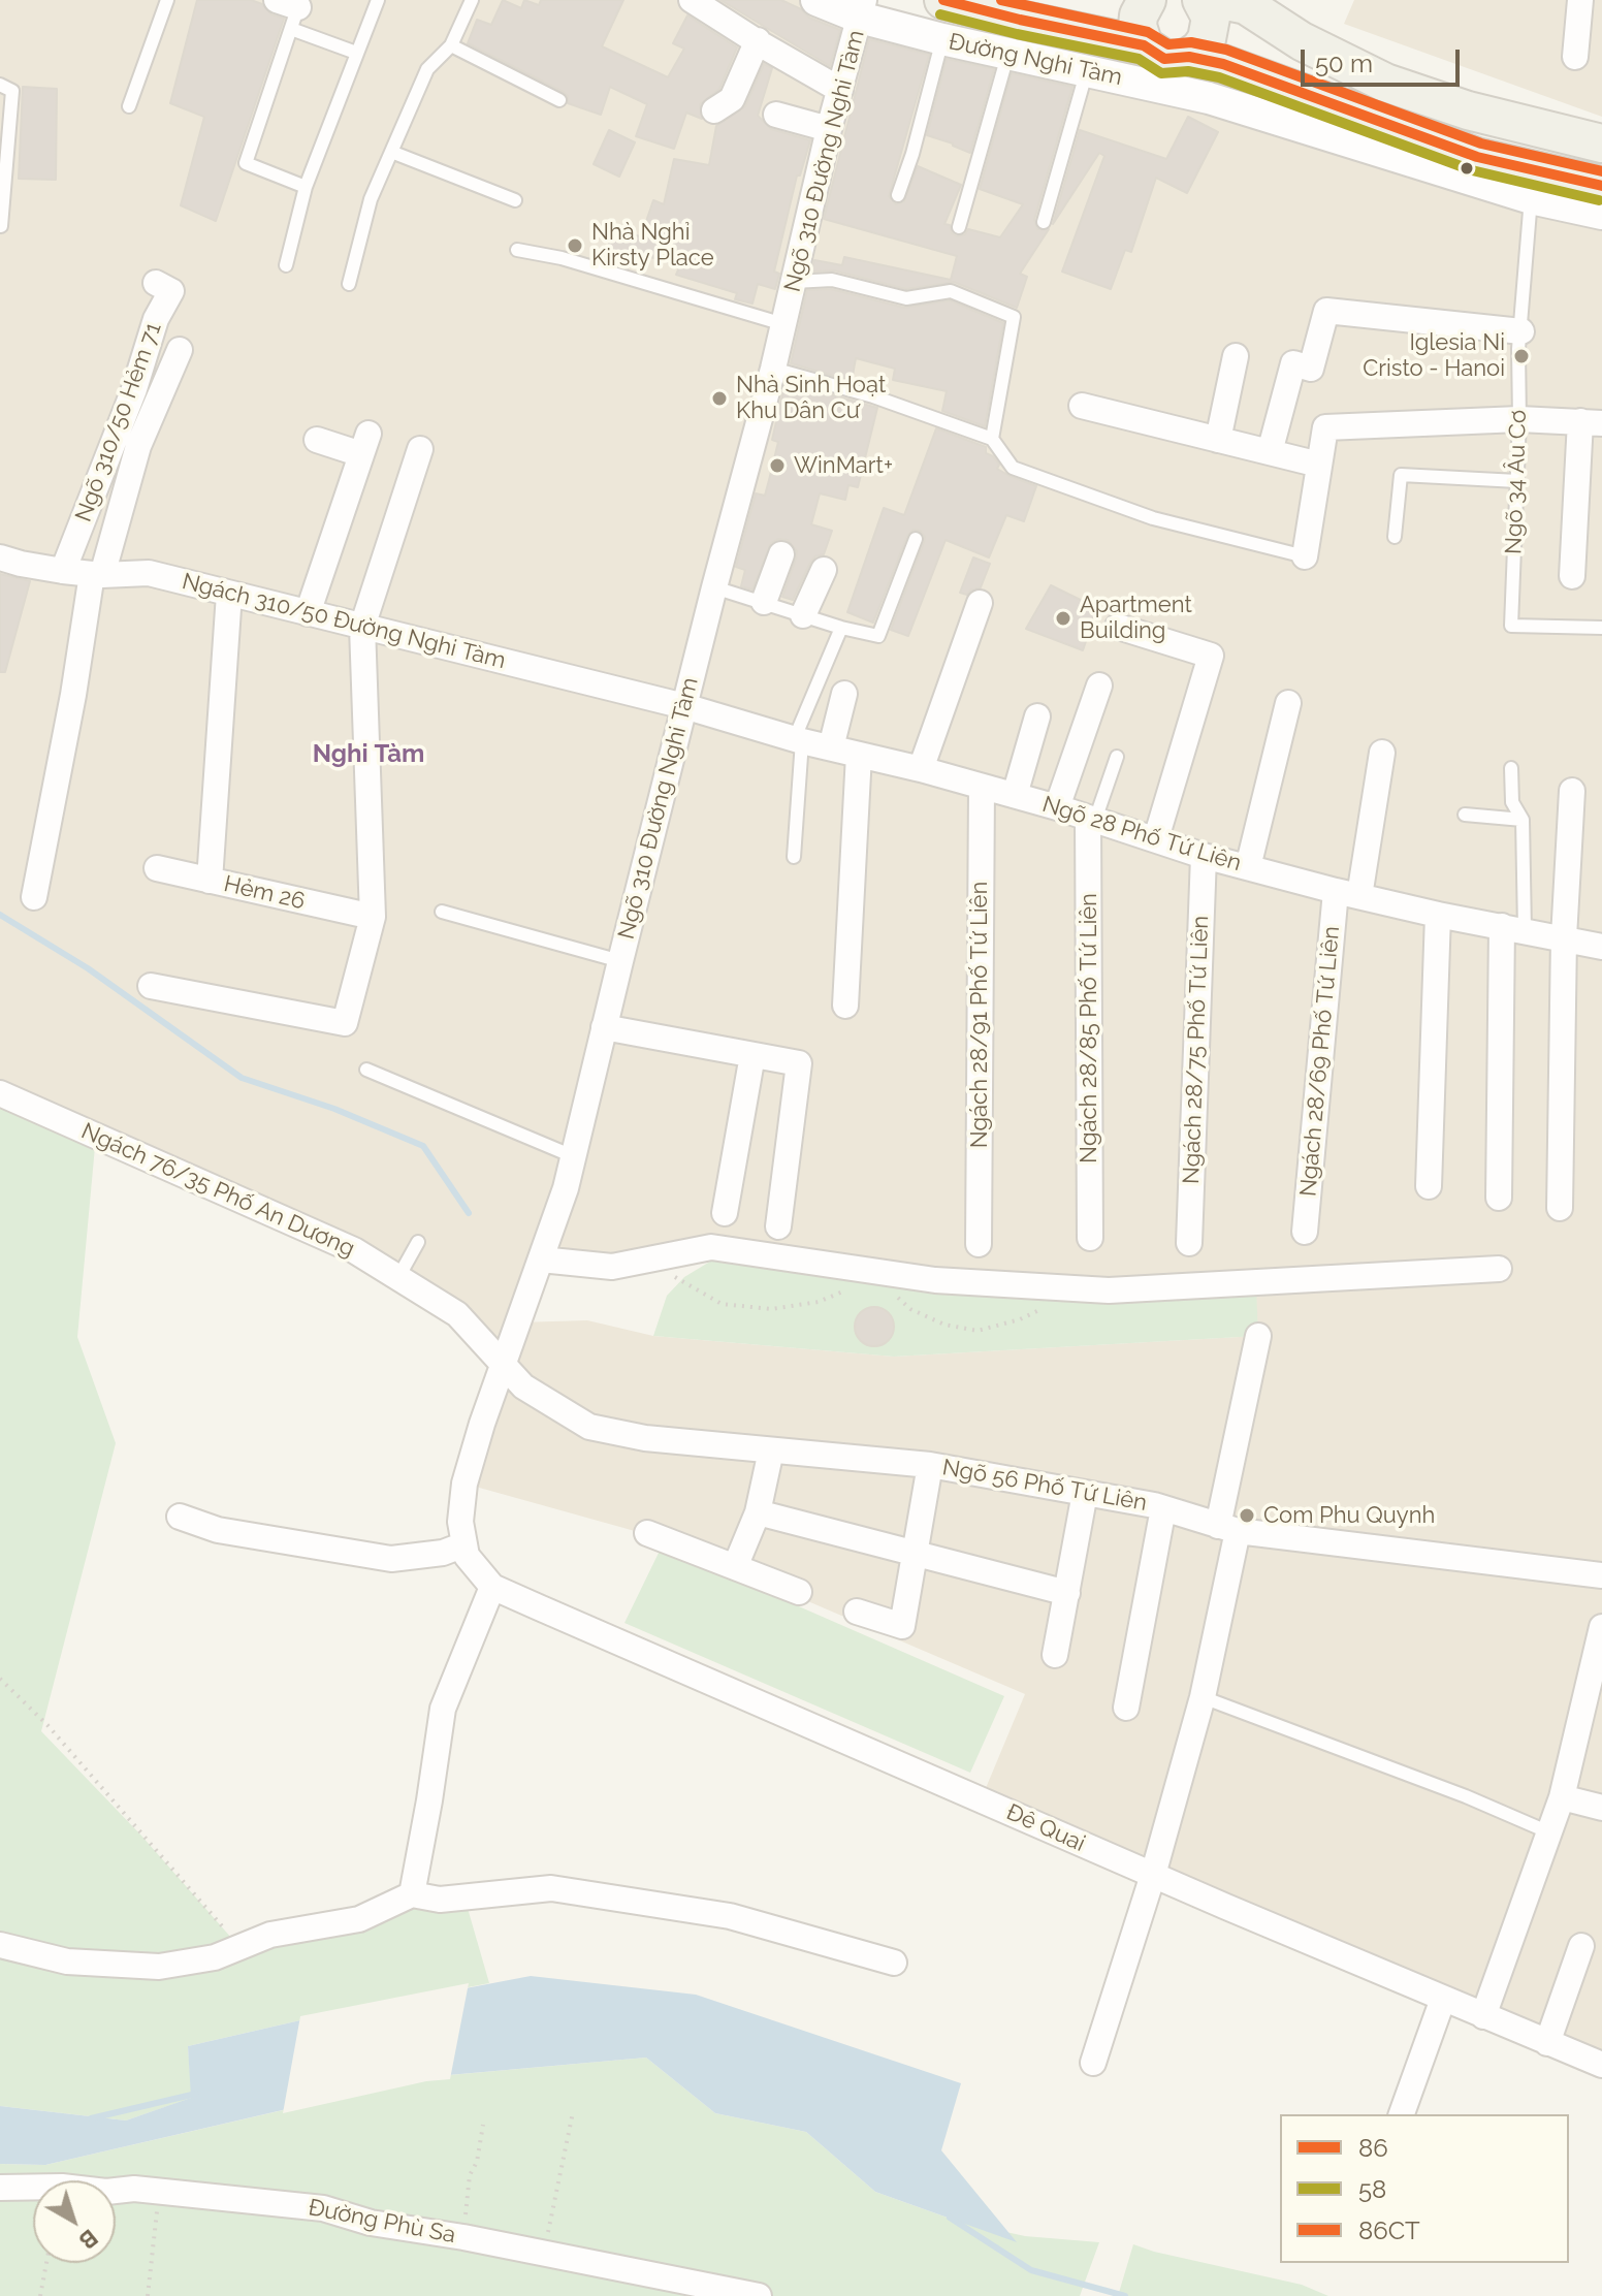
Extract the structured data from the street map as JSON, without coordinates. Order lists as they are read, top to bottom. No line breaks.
{"streets":{"main road":["Đường Nghi Tàm"],"street":["Ngõ 310 Đường Nghi Tàm","Ngõ 310/50 Hẻm 71","Ngách 310/50 Đường Nghi Tàm","Ngõ 28 Phố Tứ Liên","Hẻm 26","Ngách 28/91 Phố Tứ Liên","Ngách 28/85 Phố Tứ Liên","Ngách 28/75 Phố Tứ Liên","Ngách 28/69 Phố Tứ Liên","Ngách 76/35 Phố An Dương","Ngõ 56 Phố Tứ Liên","Đê Quai","Đường Phù Sa"],"lane":["Ngõ 34 Âu Cơ"]},"crossings":[["Đường Nghi Tàm","Ngõ 310 Đường Nghi Tàm"],["Đường Nghi Tàm","Ngõ 34 Âu Cơ"],["Ngõ 310 Đường Nghi Tàm","Ngách 310/50 Đường Nghi Tàm"],["Ngõ 310 Đường Nghi Tàm","Ngõ 28 Phố Tứ Liên"],["Ngõ 310 Đường Nghi Tàm","Ngách 76/35 Phố An Dương"],["Ngõ 310 Đường Nghi Tàm","Ngõ 56 Phố Tứ Liên"],["Ngõ 310 Đường Nghi Tàm","Đê Quai"],["Ngõ 310/50 Hẻm 71","Ngách 310/50 Đường Nghi Tàm"],["Ngách 310/50 Đường Nghi Tàm","Ngõ 28 Phố Tứ Liên"],["Ngõ 28 Phố Tứ Liên","Ngách 28/91 Phố Tứ Liên"],["Ngõ 28 Phố Tứ Liên","Ngách 28/85 Phố Tứ Liên"],["Ngõ 28 Phố Tứ Liên","Ngách 28/75 Phố Tứ Liên"],["Ngõ 28 Phố Tứ Liên","Ngách 28/69 Phố Tứ Liên"],["Ngách 76/35 Phố An Dương","Ngõ 56 Phố Tứ Liên"]],"districts":["Nghi Tàm"],"places":["Nhà Nghỉ Kirsty Place","Iglesia Ni Cristo - Hanoi","Nhà Sinh Hoạt Khu Dân Cư","WinMart+","Apartment Building","Com Phu Quynh"],"lines":["transit line 86","transit line 86CT","transit line 58"],"legend":["86","58","86CT"],"scale_bar":"50 m","north":"bottom right"}
